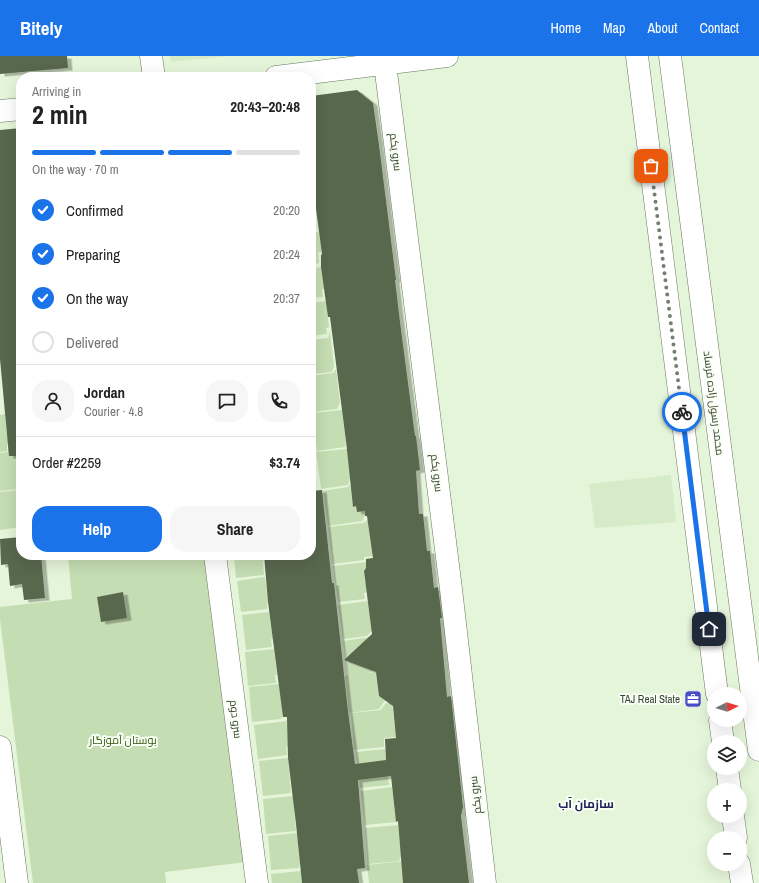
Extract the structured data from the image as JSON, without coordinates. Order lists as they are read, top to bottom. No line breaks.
{"streets":{"street":["سرو یکم","محمد رسول زاده فرساد","سرو دوم"]},"districts":["سازمان آب"],"parks":["بوستان آموزگار"],"places":{"office":["TAJ Real State"]},"north":"right","page":{"header":"Bitely","nav":["Home","Map","About","Contact"],"heading":["2 min","Arriving in","20:43–20:48"],"panel":["Jordan","Courier · 4.8","Order #2259","$3.74"],"bar":"On the way · 70 m","list":[["Confirmed","20:20"],["Preparing","20:24"],["On the way","20:37"],"Delivered"],"buttons":["Help","Share"],"map_buttons":["+","−"]}}
